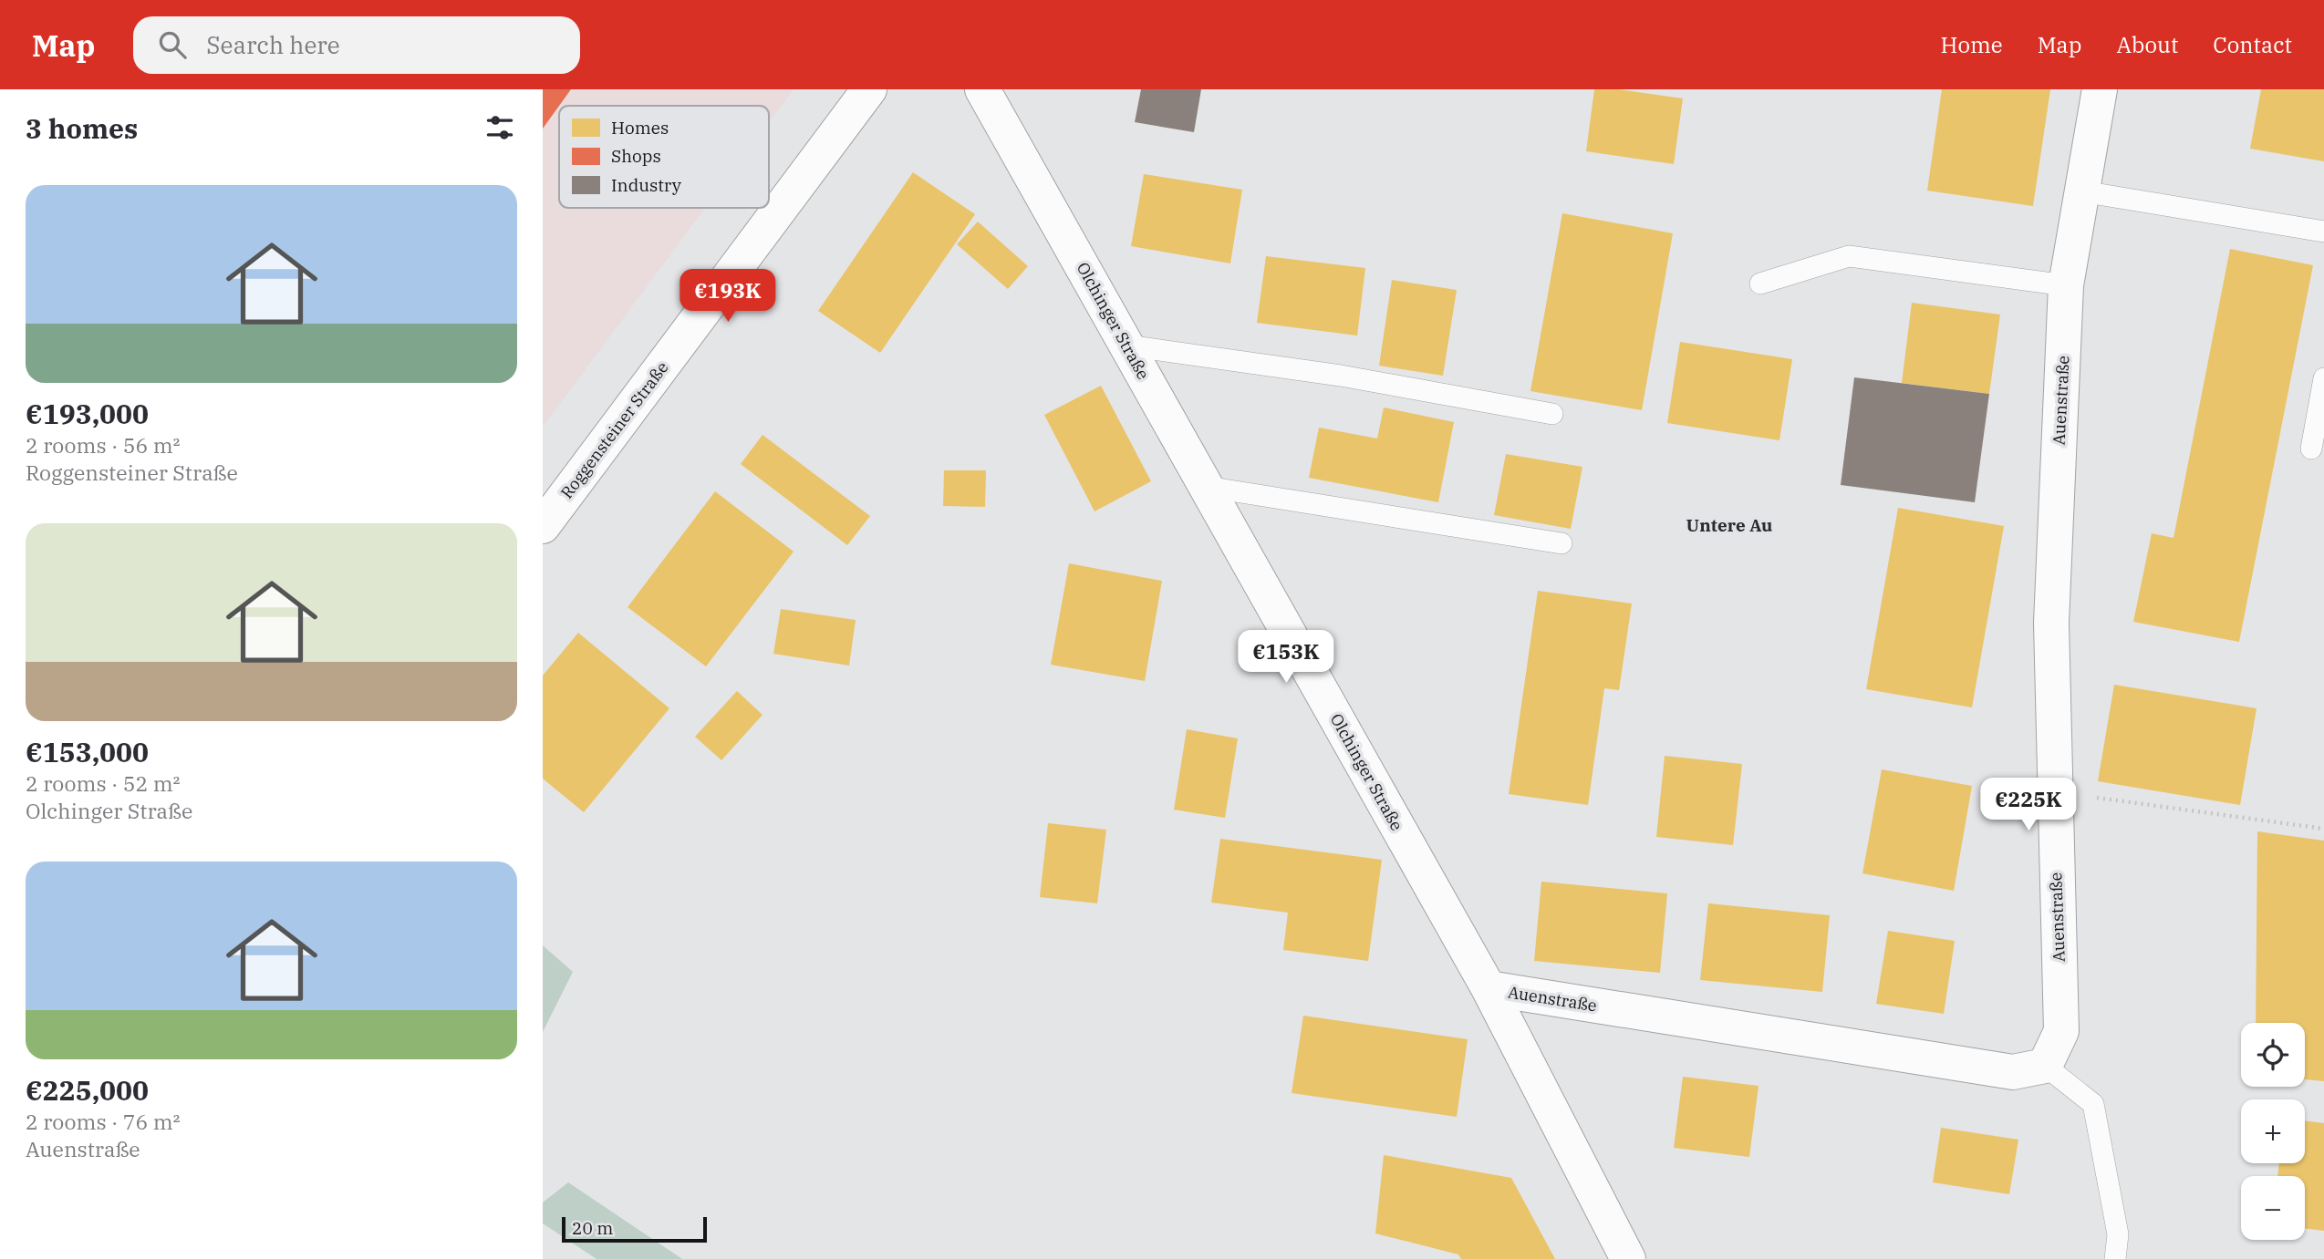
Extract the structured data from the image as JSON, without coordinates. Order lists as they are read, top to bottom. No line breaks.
{"streets":{"street":["Olchinger Straße","Auenstraße","Roggensteiner Straße"]},"crossings":[["Olchinger Straße","Auenstraße"]],"districts":["Untere Au"],"legend":["Homes","Shops","Industry"],"scale_bar":"20 m","page":{"header":"Map","search":"Search here","nav":["Home","Map","About","Contact"],"heading":"3 homes","list":[{"name":"€193,000","note":"2 rooms · 56 m² · Roggensteiner Straße"},{"name":"€153,000","note":"2 rooms · 52 m² · Olchinger Straße"},{"name":"€225,000","note":"2 rooms · 76 m² · Auenstraße"}],"price":["€193K","€153K","€225K"],"map_buttons":["+","−"],"scale":"20 m"}}
